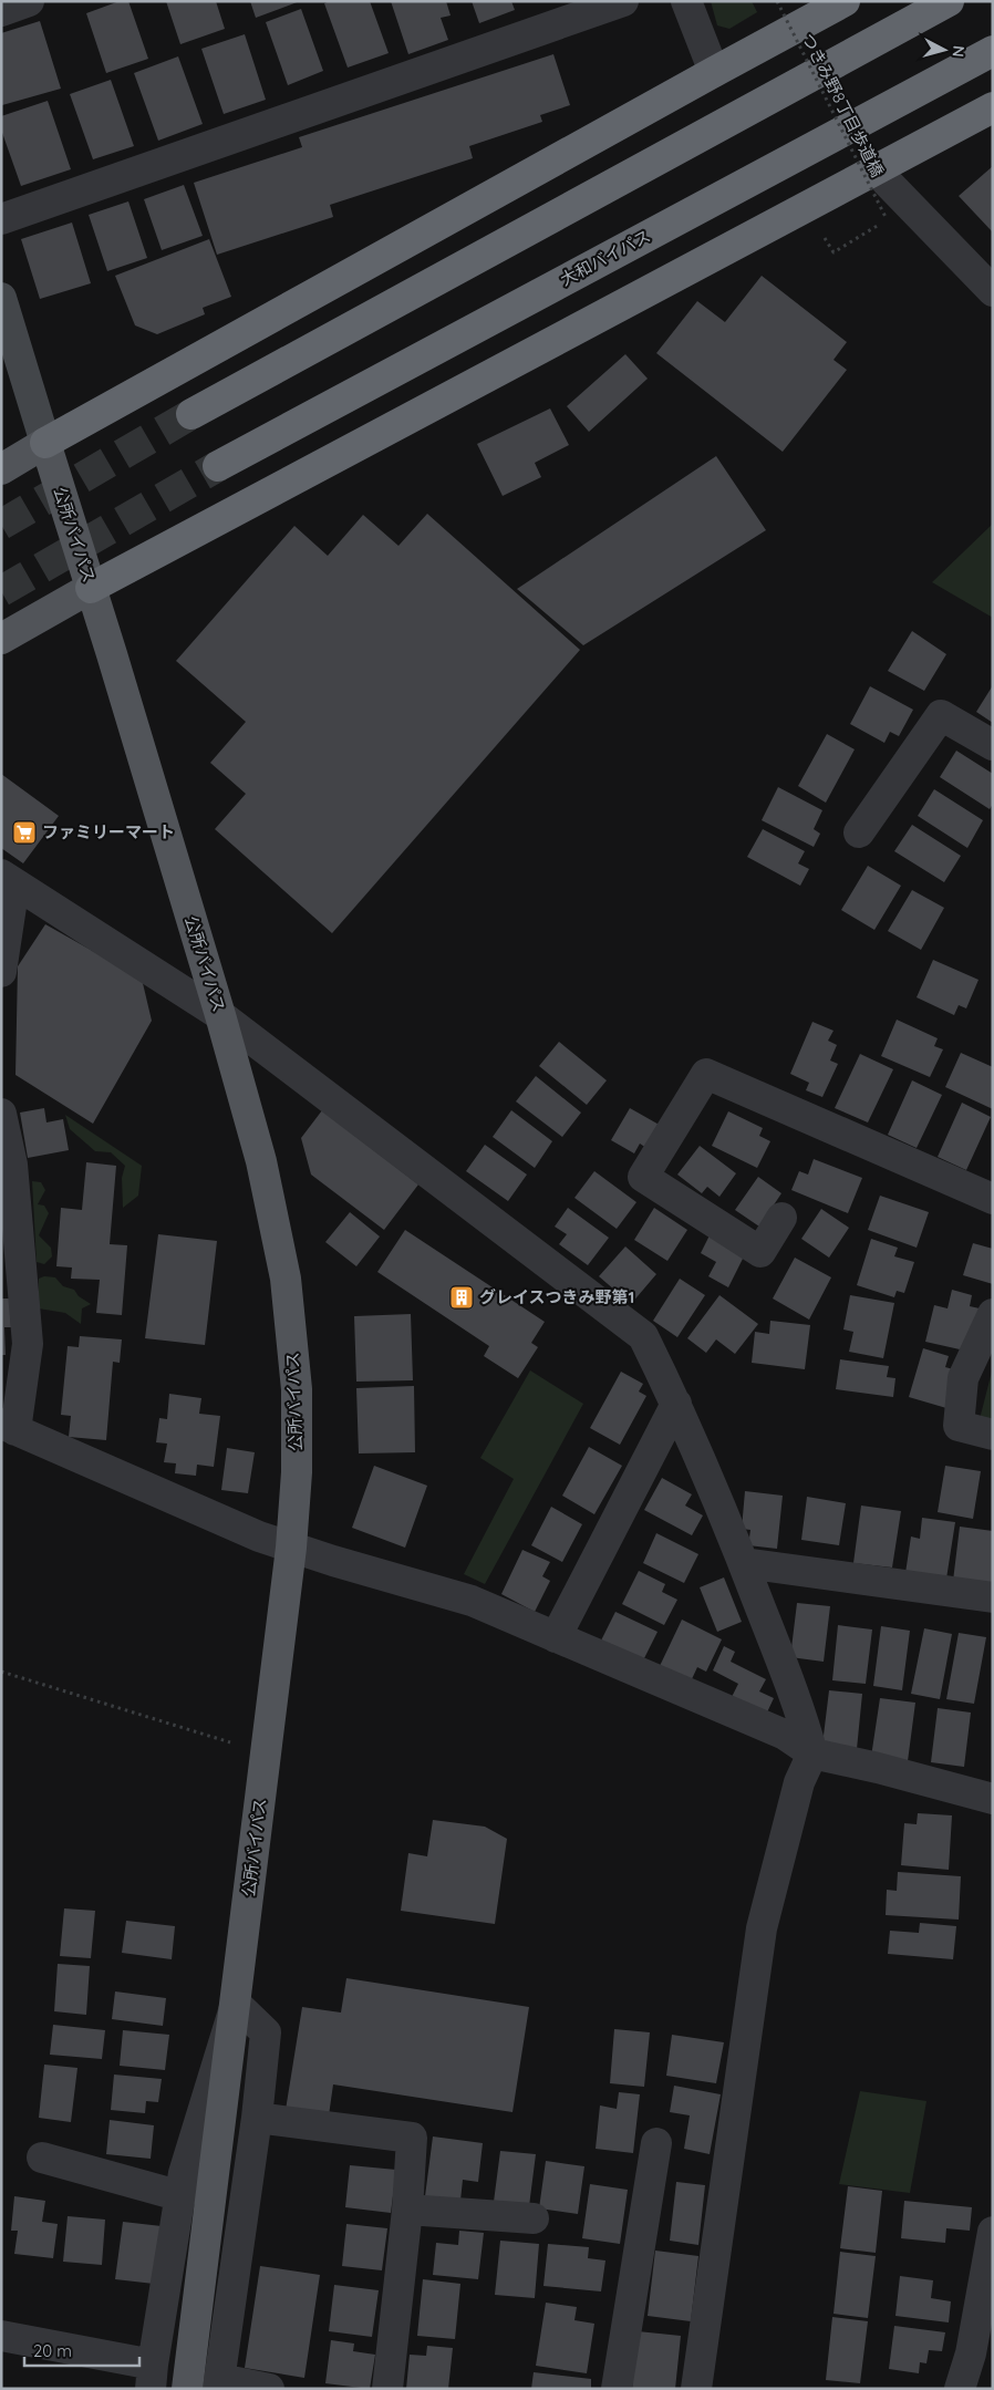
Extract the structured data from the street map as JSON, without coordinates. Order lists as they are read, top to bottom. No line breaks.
{"streets":{"highway":["大和バイパス"],"main road":["公所バイパス"],"path":["つきみ野8丁目歩道橋"]},"places":{"supermarket":["ファミリーマート"],"building":["グレイスつきみ野第1"]},"scale_bar":"20 m","north":"right"}
